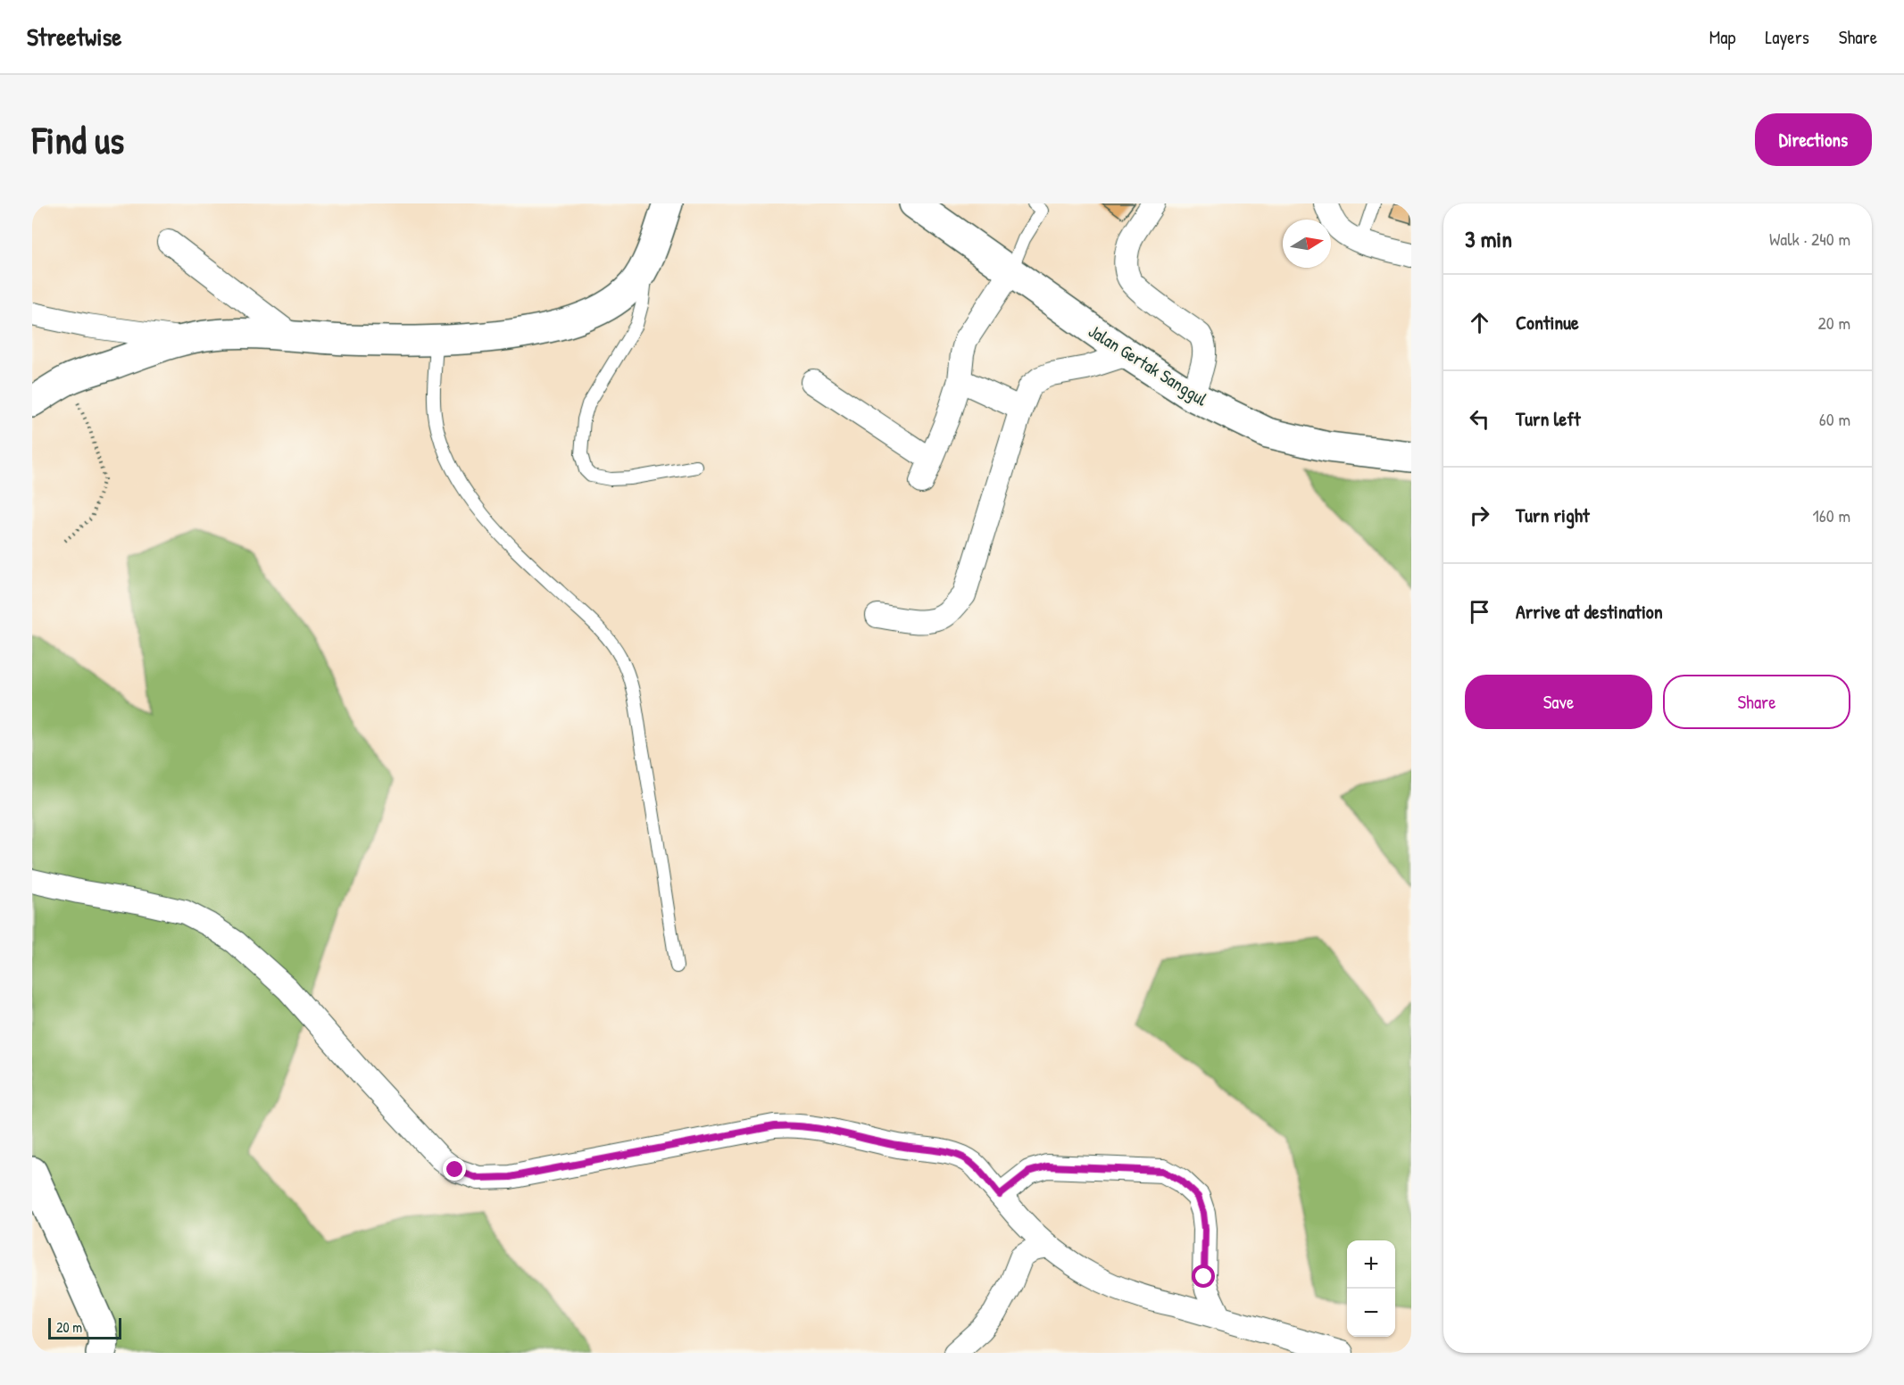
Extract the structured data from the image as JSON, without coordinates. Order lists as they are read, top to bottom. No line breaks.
{"streets":{"street":["Jalan Gertak Sanggul"]},"scale_bar":"20 m","north":"right","page":{"header":"Streetwise","nav":["Map","Layers","Share"],"buttons":["Directions",["Save","Share"]],"title":"Find us","heading":["3 min","Walk · 240 m"],"list":[["Continue","20 m"],["Turn left","60 m"],["Turn right","160 m"],"Arrive at destination"],"map_buttons":["+","−"],"scale":"20 m"}}
